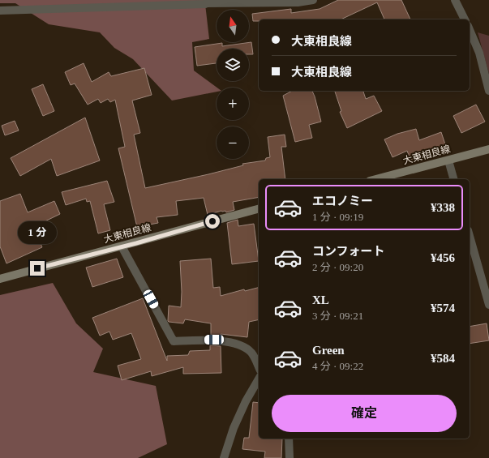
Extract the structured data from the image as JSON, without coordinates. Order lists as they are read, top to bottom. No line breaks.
{"streets":{"main road":["大東相良線"]},"north":"top","page":{"map_buttons":["+","−"],"banner":["大東相良線","大東相良線"],"list":[{"name":"エコノミー","note":"1 分 · 09:19","value":"¥338"},{"name":"コンフォート","note":"2 分 · 09:20","value":"¥456"},{"name":"XL","note":"3 分 · 09:21","value":"¥574"},{"name":"Green","note":"4 分 · 09:22","value":"¥584"}],"bubble":"1 分","buttons":"確定"}}
